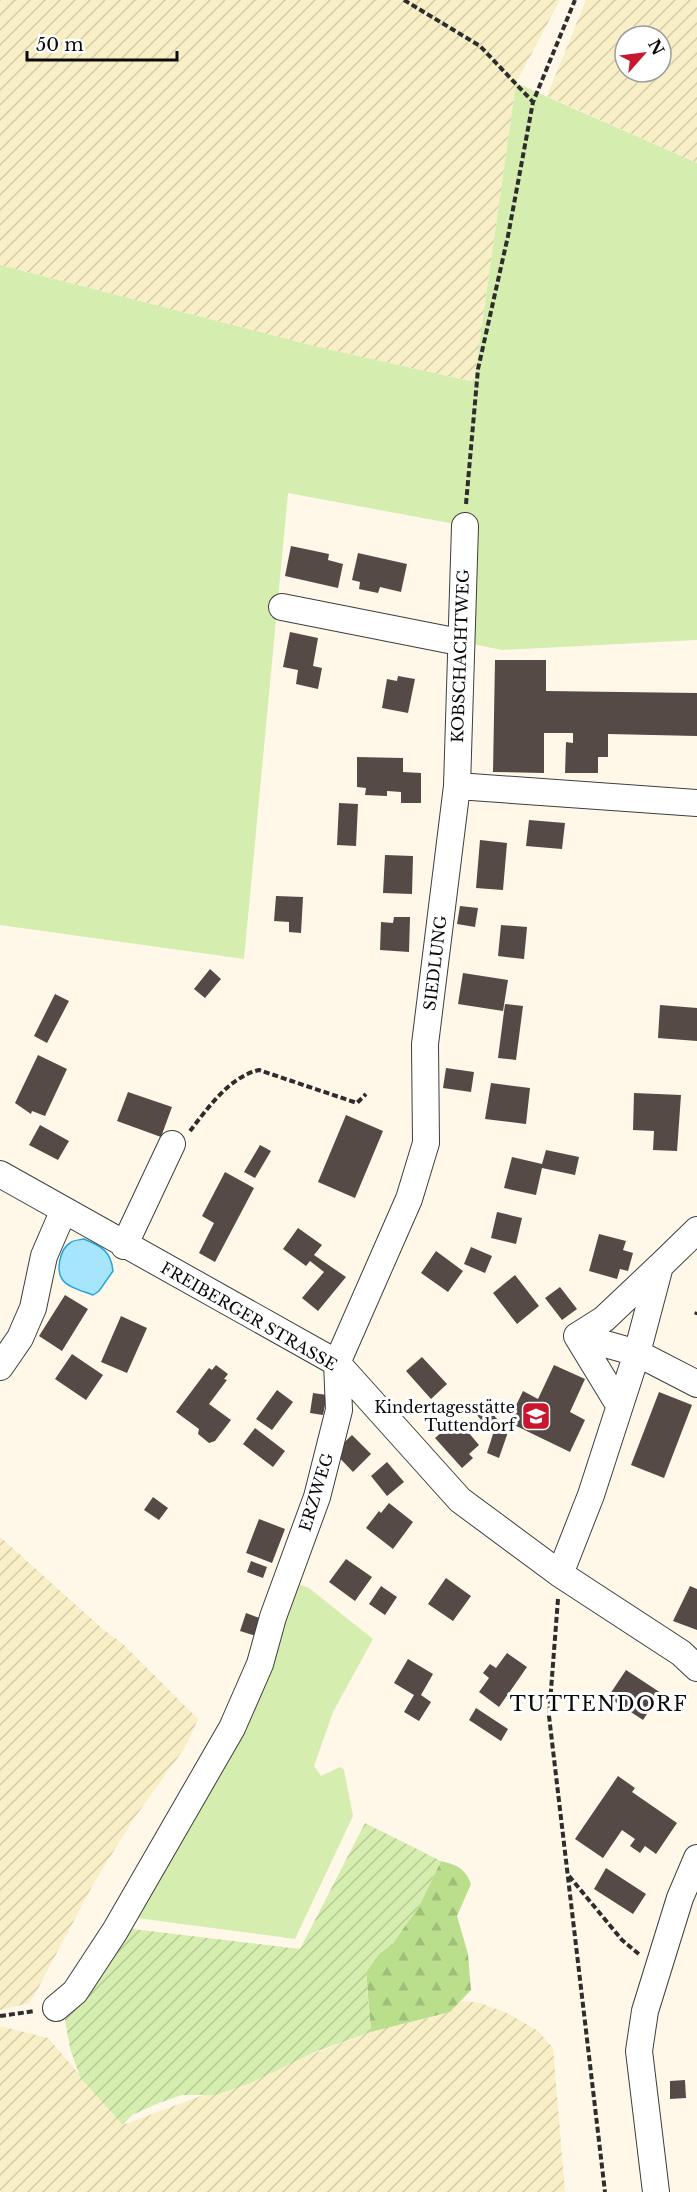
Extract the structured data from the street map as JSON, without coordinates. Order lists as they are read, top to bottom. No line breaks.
{"streets":{"street":["KOBSCHACHTWEG","SIEDLUNG","FREIBERGER STRASSE","ERZWEG"]},"crossings":[["KOBSCHACHTWEG","SIEDLUNG"],["SIEDLUNG","FREIBERGER STRASSE"],["SIEDLUNG","ERZWEG"],["FREIBERGER STRASSE","ERZWEG"]],"districts":["TUTTENDORF"],"places":{"school or university":["Kindertagesstätte Tuttendorf"]},"scale_bar":"50 m","north":"top right"}
